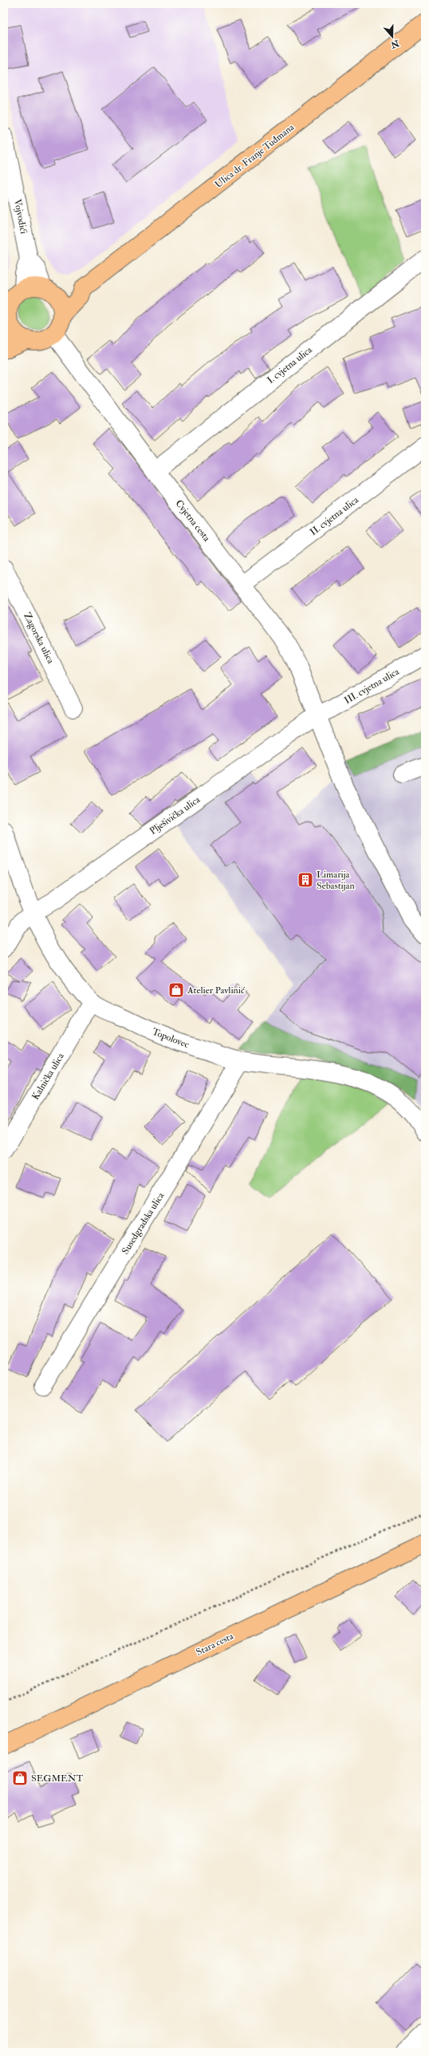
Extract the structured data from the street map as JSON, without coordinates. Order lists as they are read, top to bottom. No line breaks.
{"streets":{"main road":["Ulica dr. Franje Tuđmana","Stara cesta"],"street":["Vojvodići","I. cvjetna ulica","II. cvjetna ulica","Cvjetna cesta","Zagorska ulica","III. cvjetna ulica","Plješivička ulica","Topolovec","Kalnička ulica","Susedgradska ulica"]},"crossings":[["Ulica dr. Franje Tuđmana","Vojvodići"],["Ulica dr. Franje Tuđmana","Cvjetna cesta"],["Vojvodići","Cvjetna cesta"],["I. cvjetna ulica","Cvjetna cesta"],["II. cvjetna ulica","Cvjetna cesta"],["Cvjetna cesta","III. cvjetna ulica"],["Cvjetna cesta","Plješivička ulica"],["III. cvjetna ulica","Plješivička ulica"],["Plješivička ulica","Topolovec"],["Topolovec","Kalnička ulica"],["Topolovec","Susedgradska ulica"]],"places":{"building":["Limarija Sebastijan"],"shop":["Atelier Pavlinić","SEGMENT"]},"north":"bottom"}
